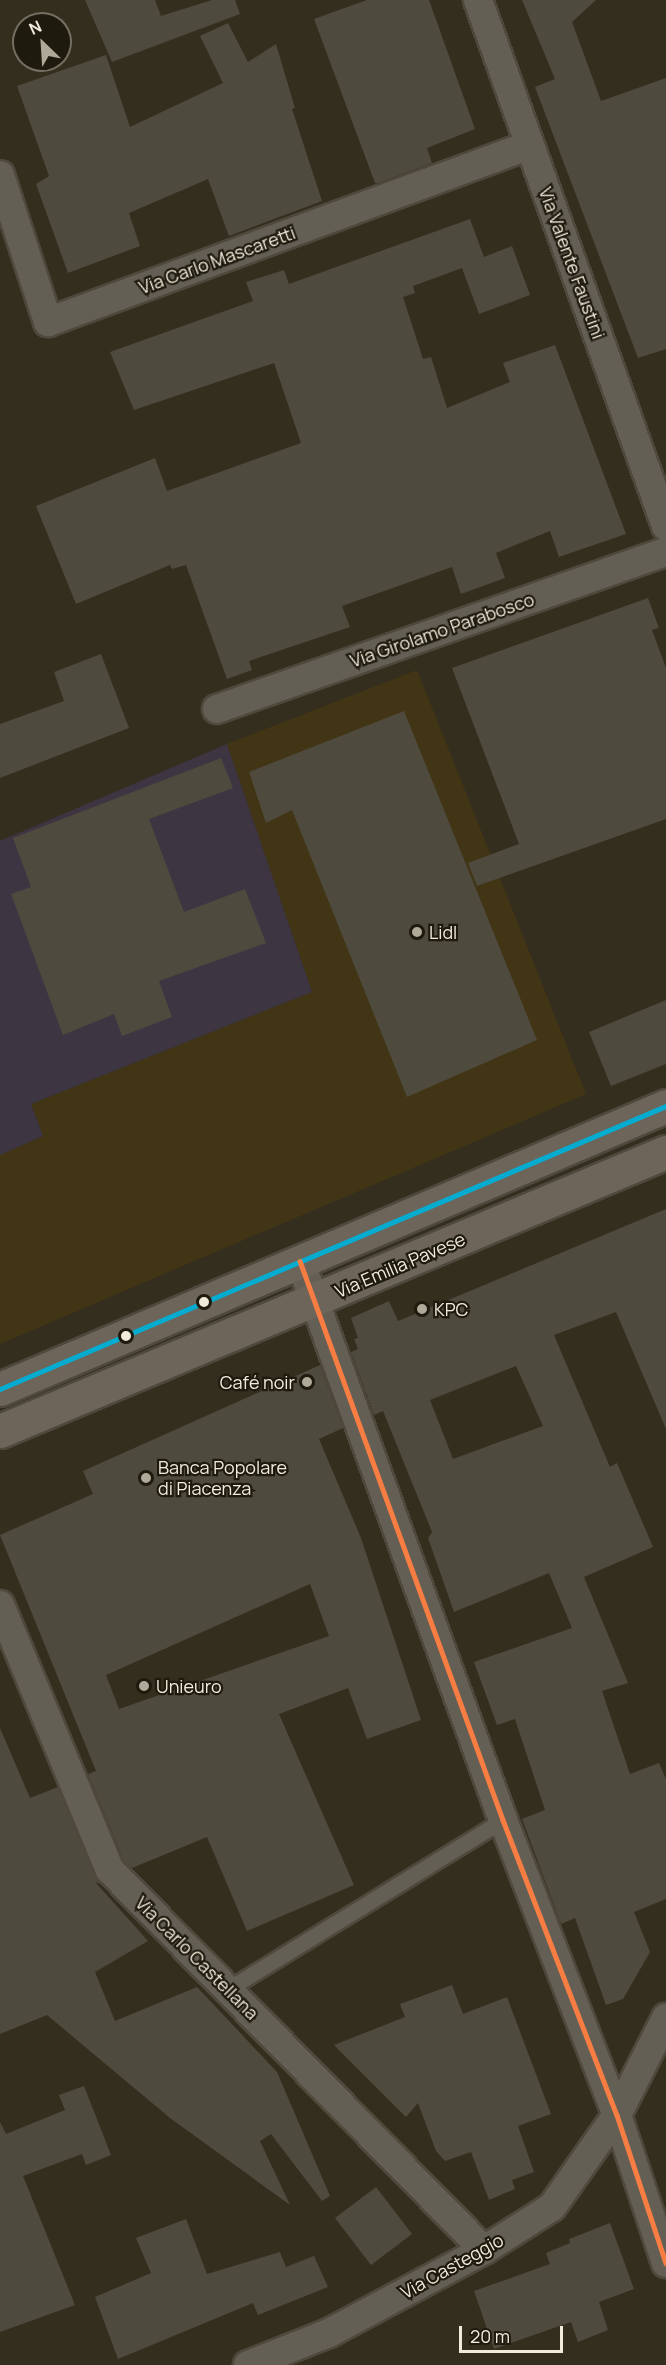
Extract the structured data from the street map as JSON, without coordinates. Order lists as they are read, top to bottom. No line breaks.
{"streets":{"main road":["Via Emilia Pavese"],"street":["Via Carlo Mascaretti","Via Valente Faustini","Via Girolamo Parabosco","Via Carlo Castellana","Via Casteggio"]},"crossings":[["Via Carlo Mascaretti","Via Valente Faustini"],["Via Carlo Castellana","Via Casteggio"]],"places":["Lidl","KPC","Café noir","Banca Popolare di Piacenza","Unieuro"],"scale_bar":"20 m","north":"top left"}
